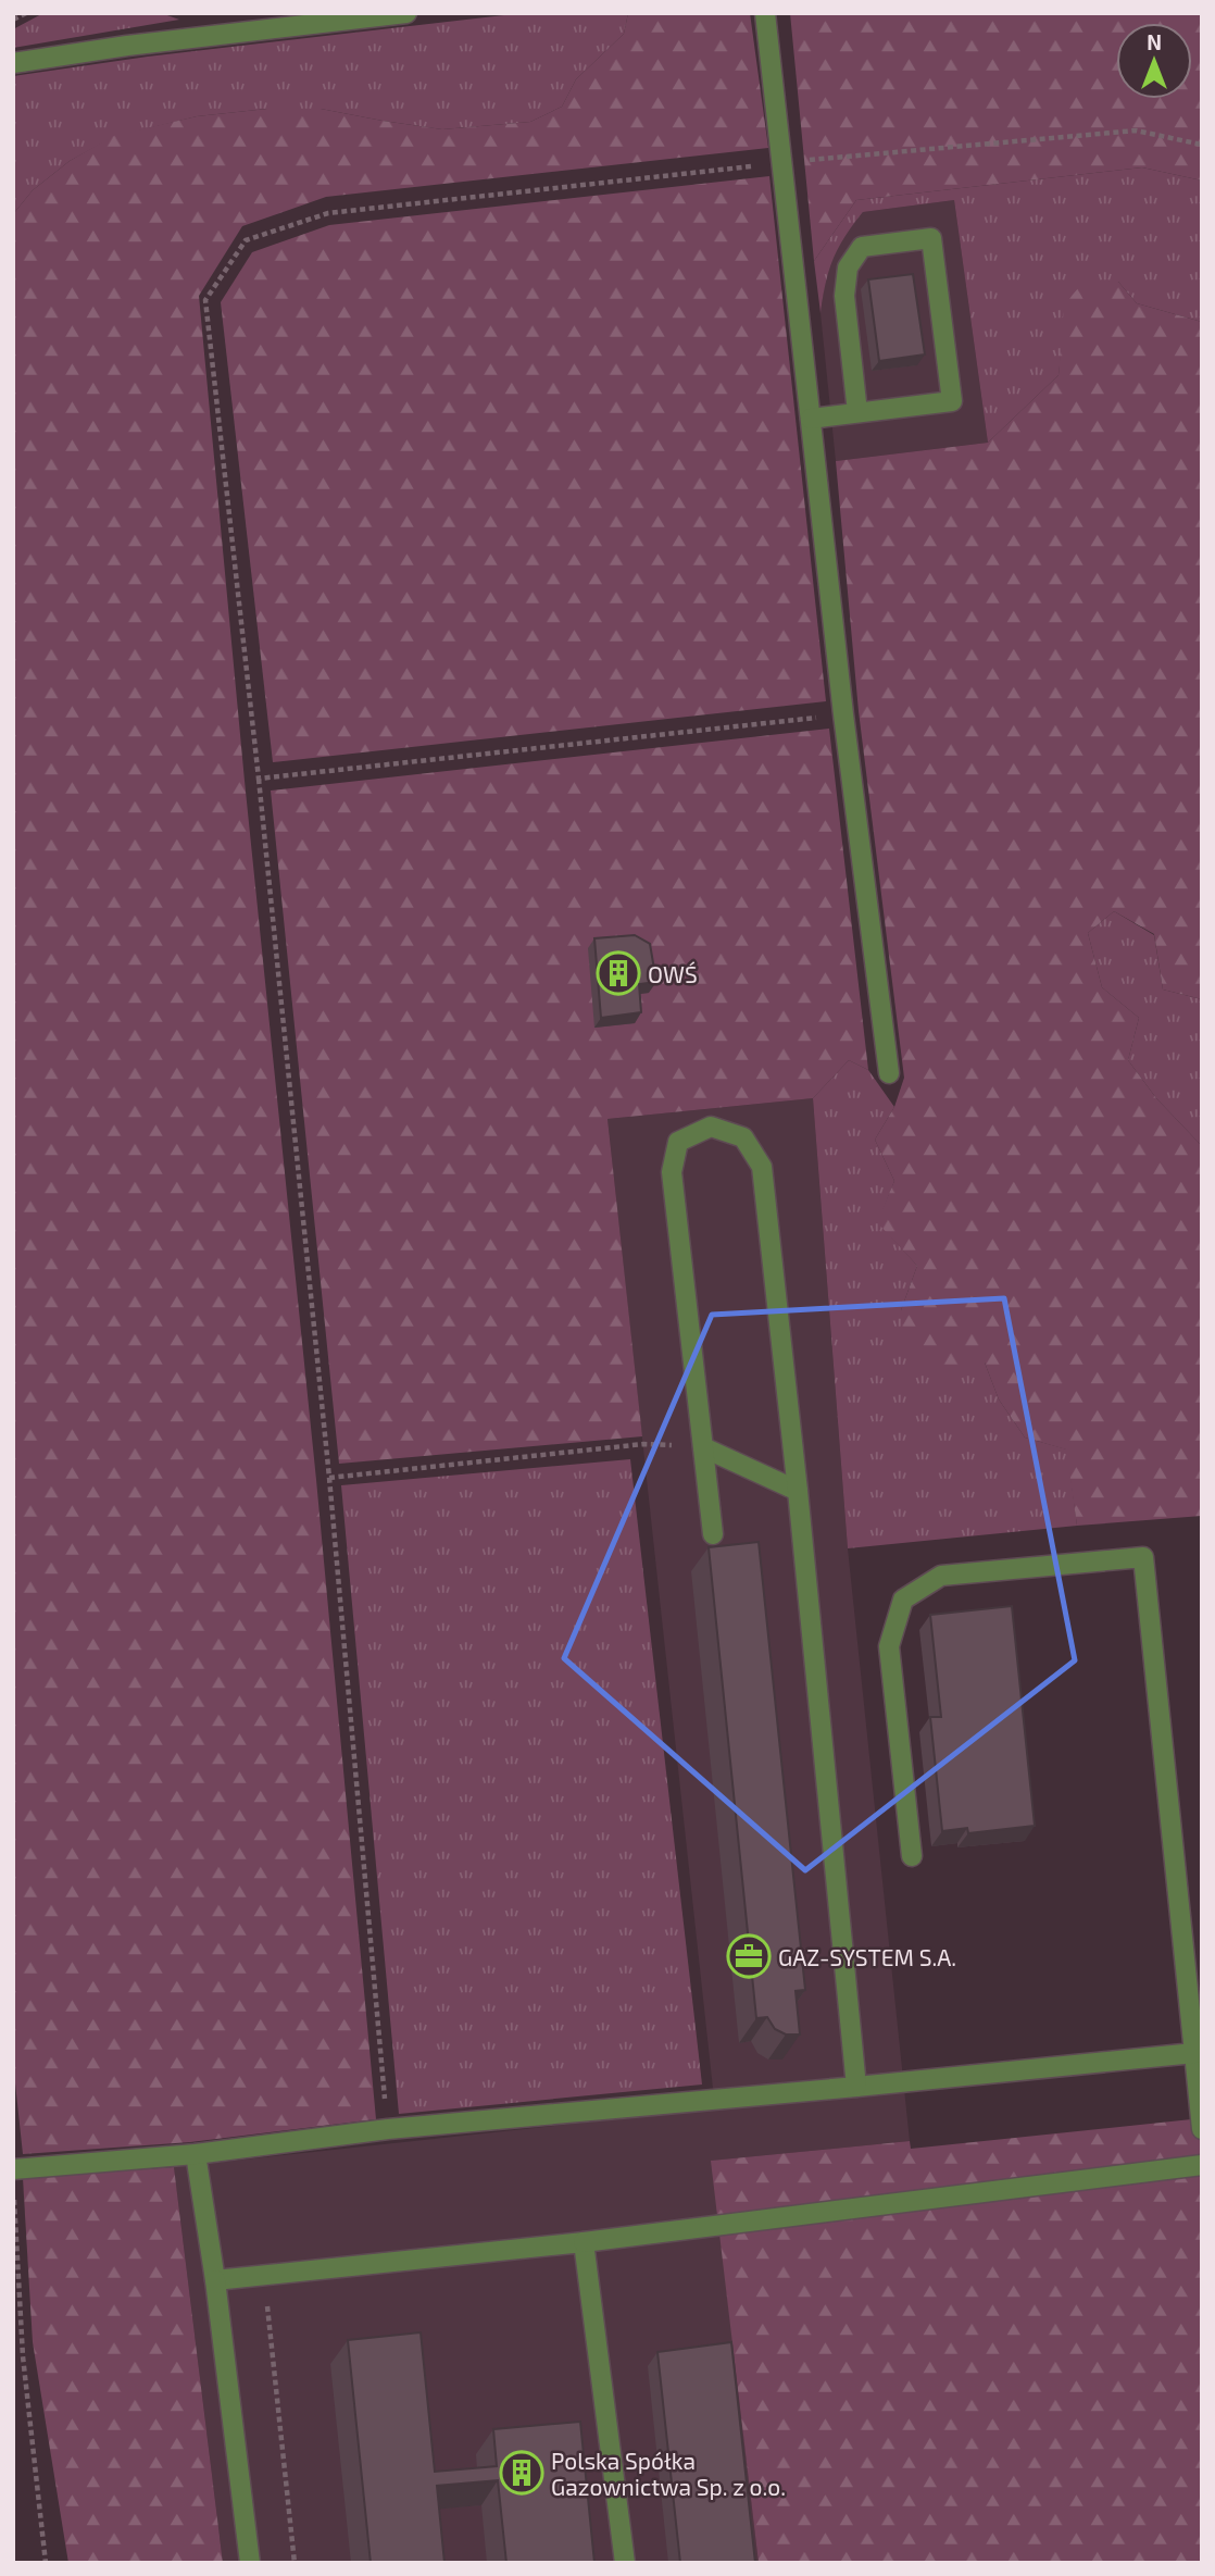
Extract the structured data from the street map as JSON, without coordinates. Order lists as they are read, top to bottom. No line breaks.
{"places":{"building":["OWŚ","Polska Spółka Gazownictwa Sp. z o.o."],"office":["GAZ-SYSTEM S.A."]},"north":"top"}
